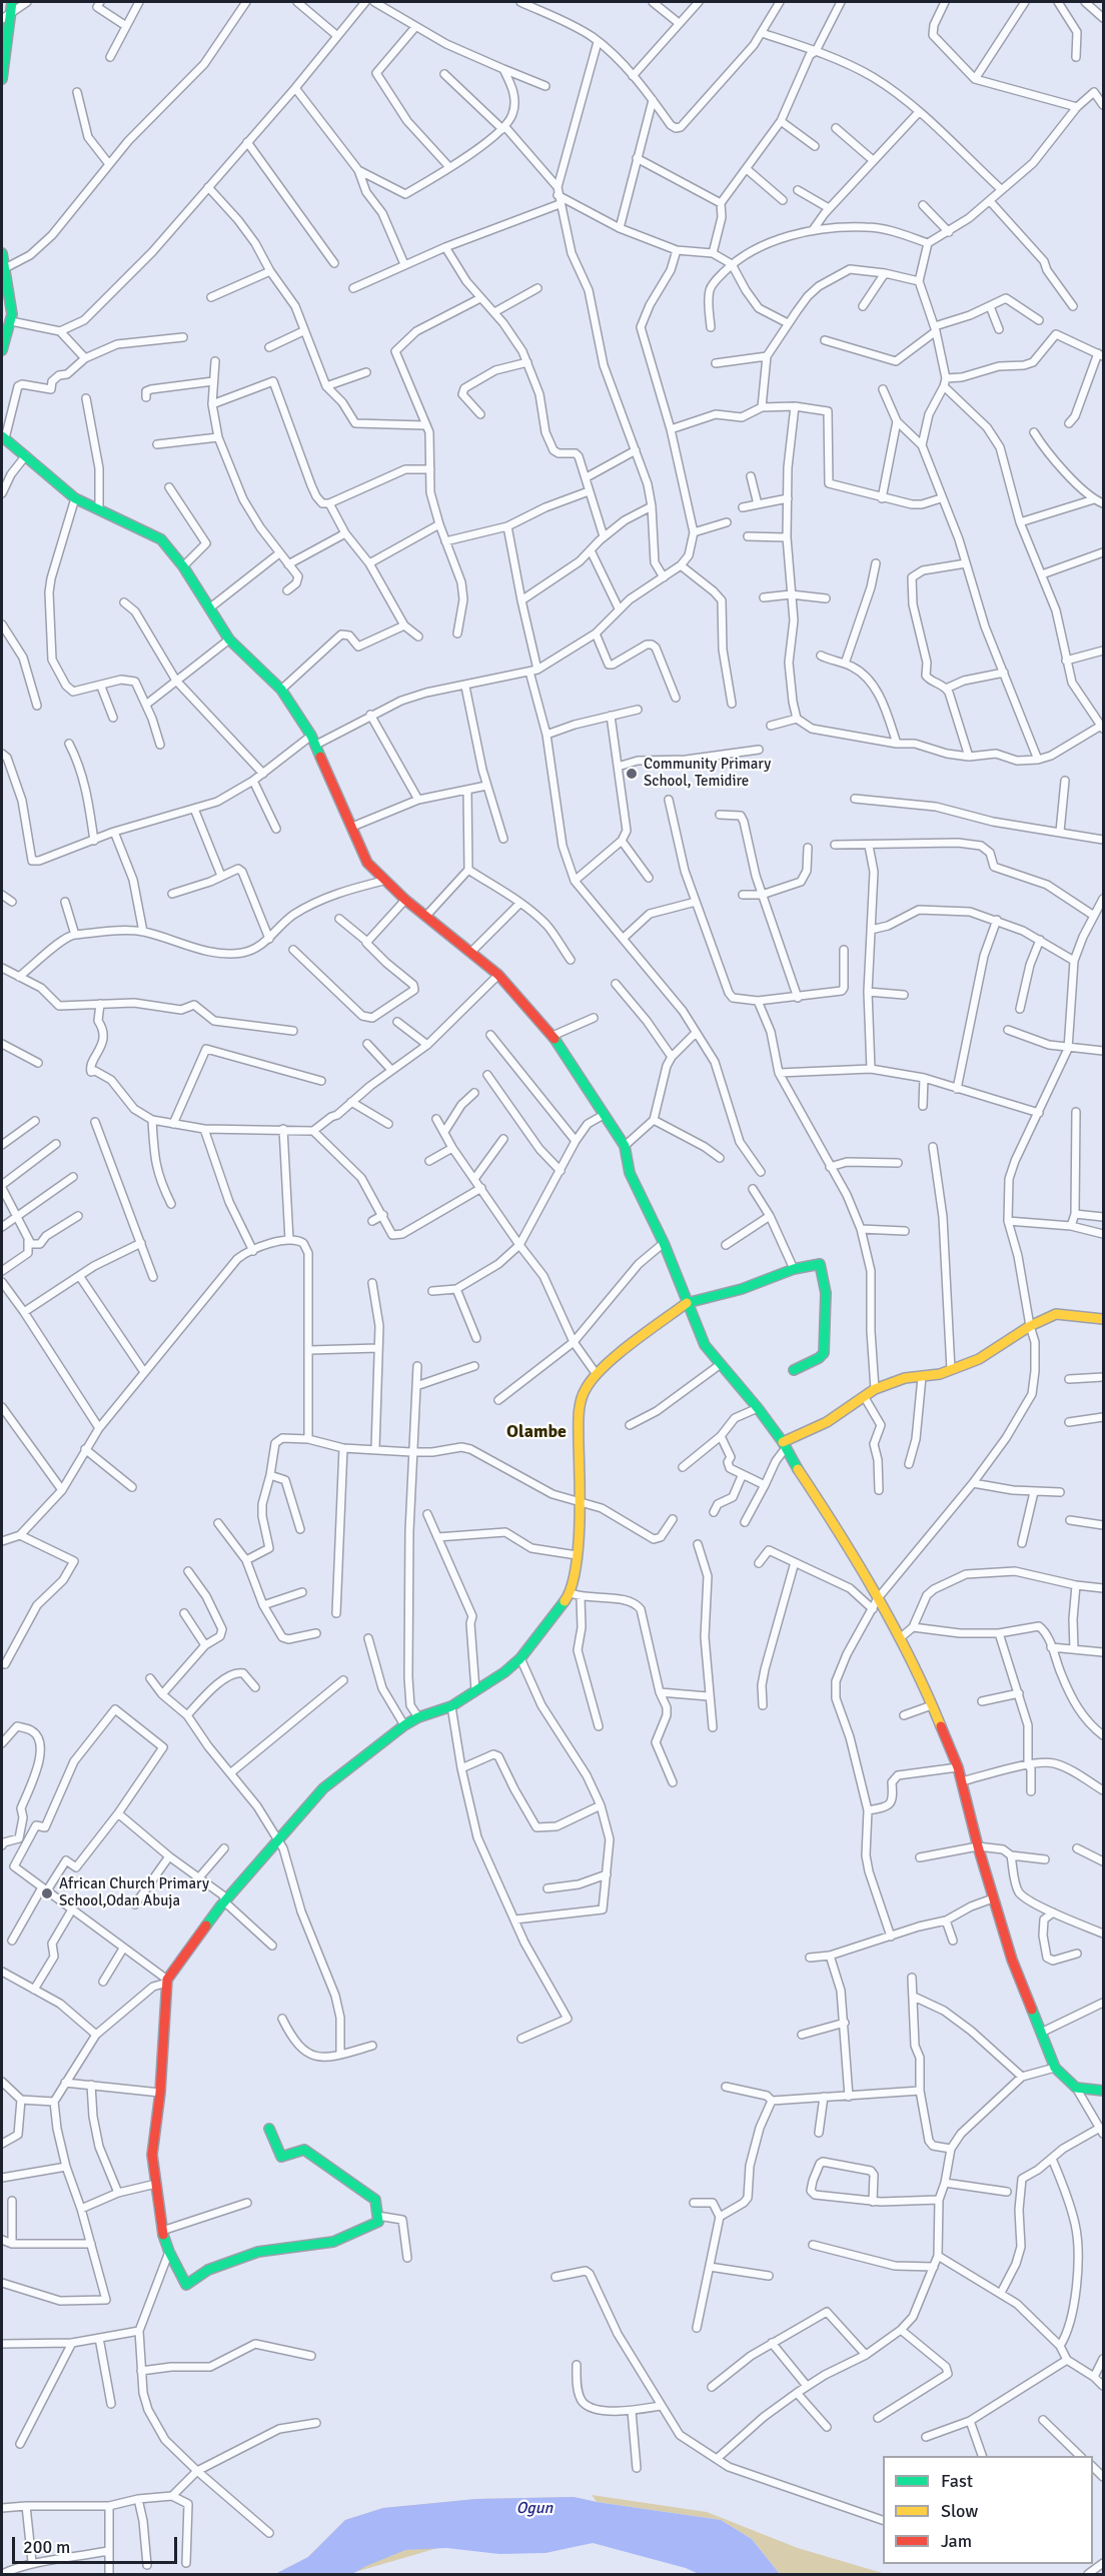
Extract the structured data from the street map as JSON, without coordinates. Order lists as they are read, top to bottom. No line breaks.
{"districts":["Olambe"],"water":["Ogun"],"places":["Community Primary School, Temidire","African Church Primary School,Odan Abuja"],"legend":["Fast","Slow","Jam"],"scale_bar":"200 m"}
